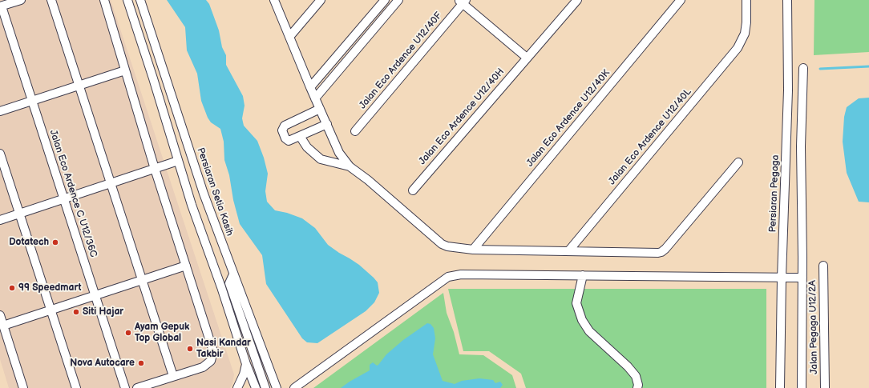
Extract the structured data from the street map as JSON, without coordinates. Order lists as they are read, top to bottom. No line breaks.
{"streets":{"street":["Jalan Eco Ardence U12/40F","Jalan Eco Ardence U12/40H","Jalan Eco Ardence U12/40K","Jalan Eco Ardence U12/40L","Persiaran Setia Kasih","Jalan Eco Ardence C U12/36C","Persiaran Pegaga","Jalan Pegaga U12/2A"]},"places":["Dotatech","99 Speedmart","Siti Hajar","Ayam Gepuk Top Global","Nasi Kandar Takbir","Nova Autocare"]}
